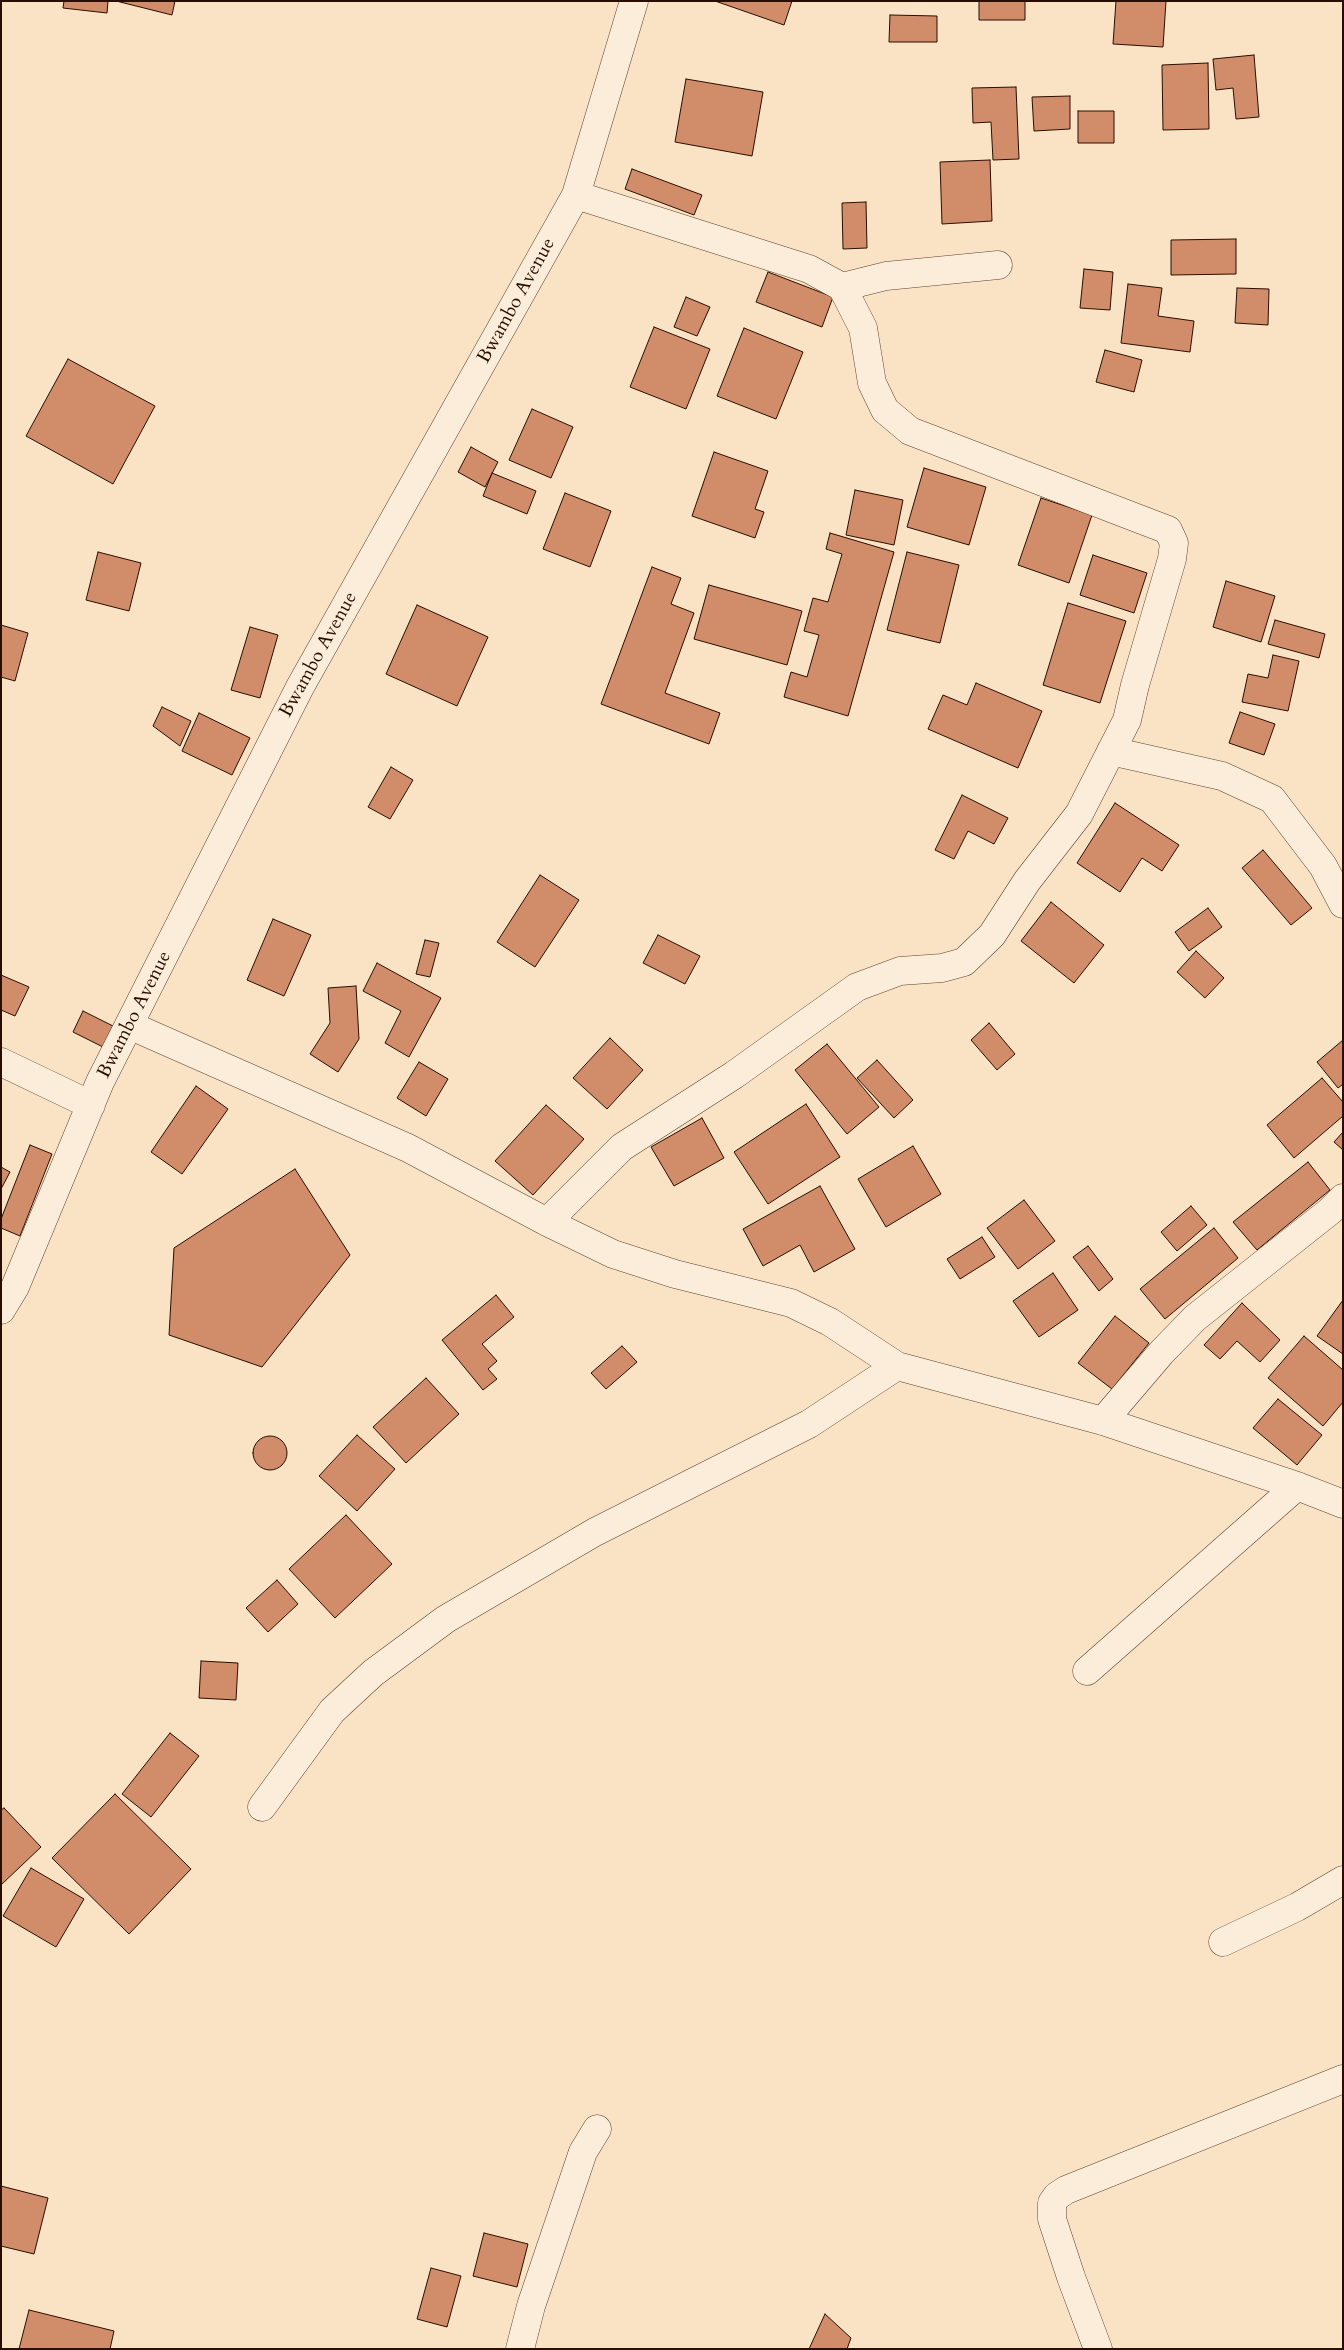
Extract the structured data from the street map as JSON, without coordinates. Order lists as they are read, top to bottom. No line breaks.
{"streets":{"street":["Bwambo Avenue"]}}
